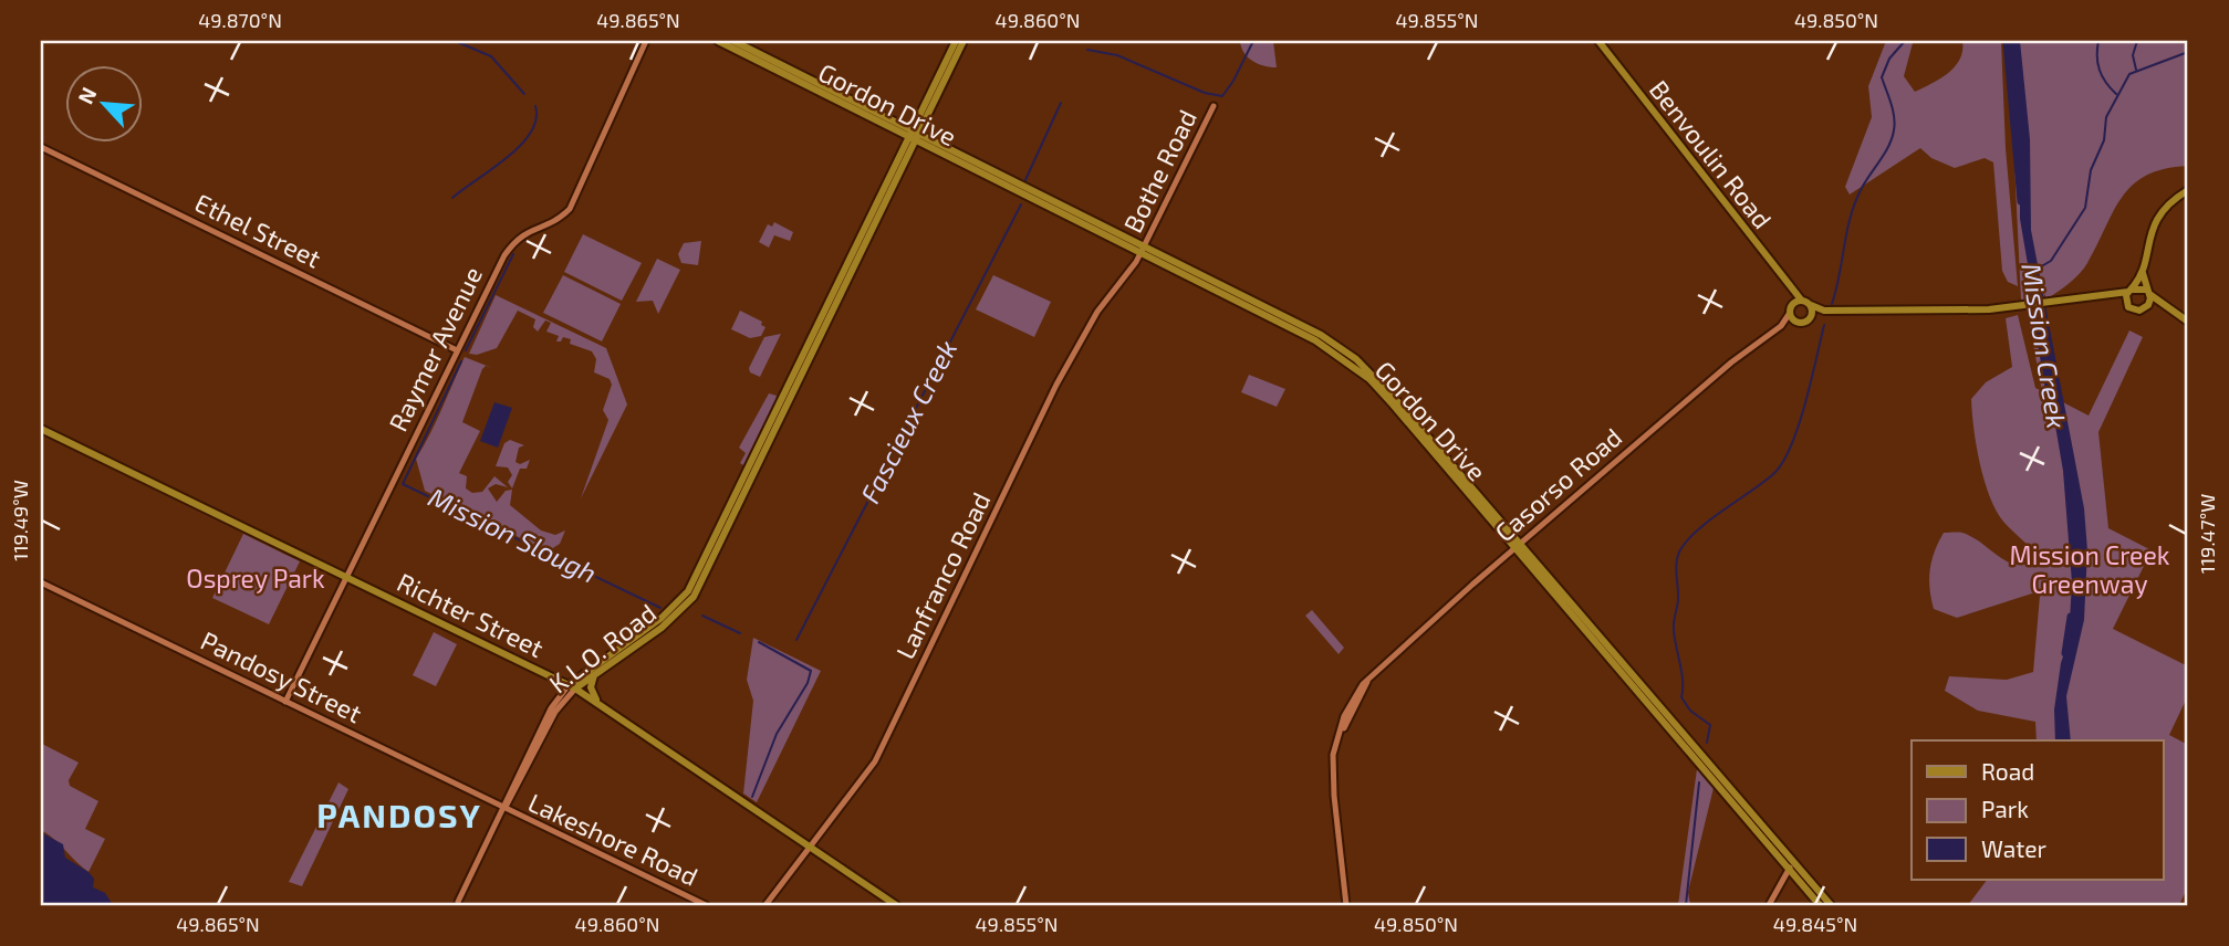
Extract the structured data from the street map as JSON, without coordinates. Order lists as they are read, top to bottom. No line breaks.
{"streets":{"main road":["Gordon Drive","Benvoulin Road","Richter Street","K.L.O. Road"],"street":["Bothe Road","Ethel Street","Raymer Avenue","Casorso Road","Lanfranco Road","Pandosy Street","Lakeshore Road"]},"crossings":[["Gordon Drive","Bothe Road"],["Gordon Drive","Casorso Road"],["Gordon Drive","Lanfranco Road"],["Gordon Drive","K.L.O. Road"],["Benvoulin Road","Casorso Road"],["Bothe Road","Lanfranco Road"],["Ethel Street","Raymer Avenue"],["Raymer Avenue","Richter Street"],["Raymer Avenue","Pandosy Street"],["Lanfranco Road","Richter Street"],["Richter Street","K.L.O. Road"],["K.L.O. Road","Pandosy Street"],["K.L.O. Road","Lakeshore Road"],["Pandosy Street","Lakeshore Road"]],"districts":["PANDOSY"],"water":["Mission Creek","Fascieux Creek","Mission Slough"],"parks":["Mission Creek Greenway","Osprey Park"],"legend":["Road","Park","Water"],"north":"top left","coordinates":["49.870°N","49.865°N","49.860°N","49.855°N","49.850°N","119.49°W","119.47°W","49.845°N"]}
